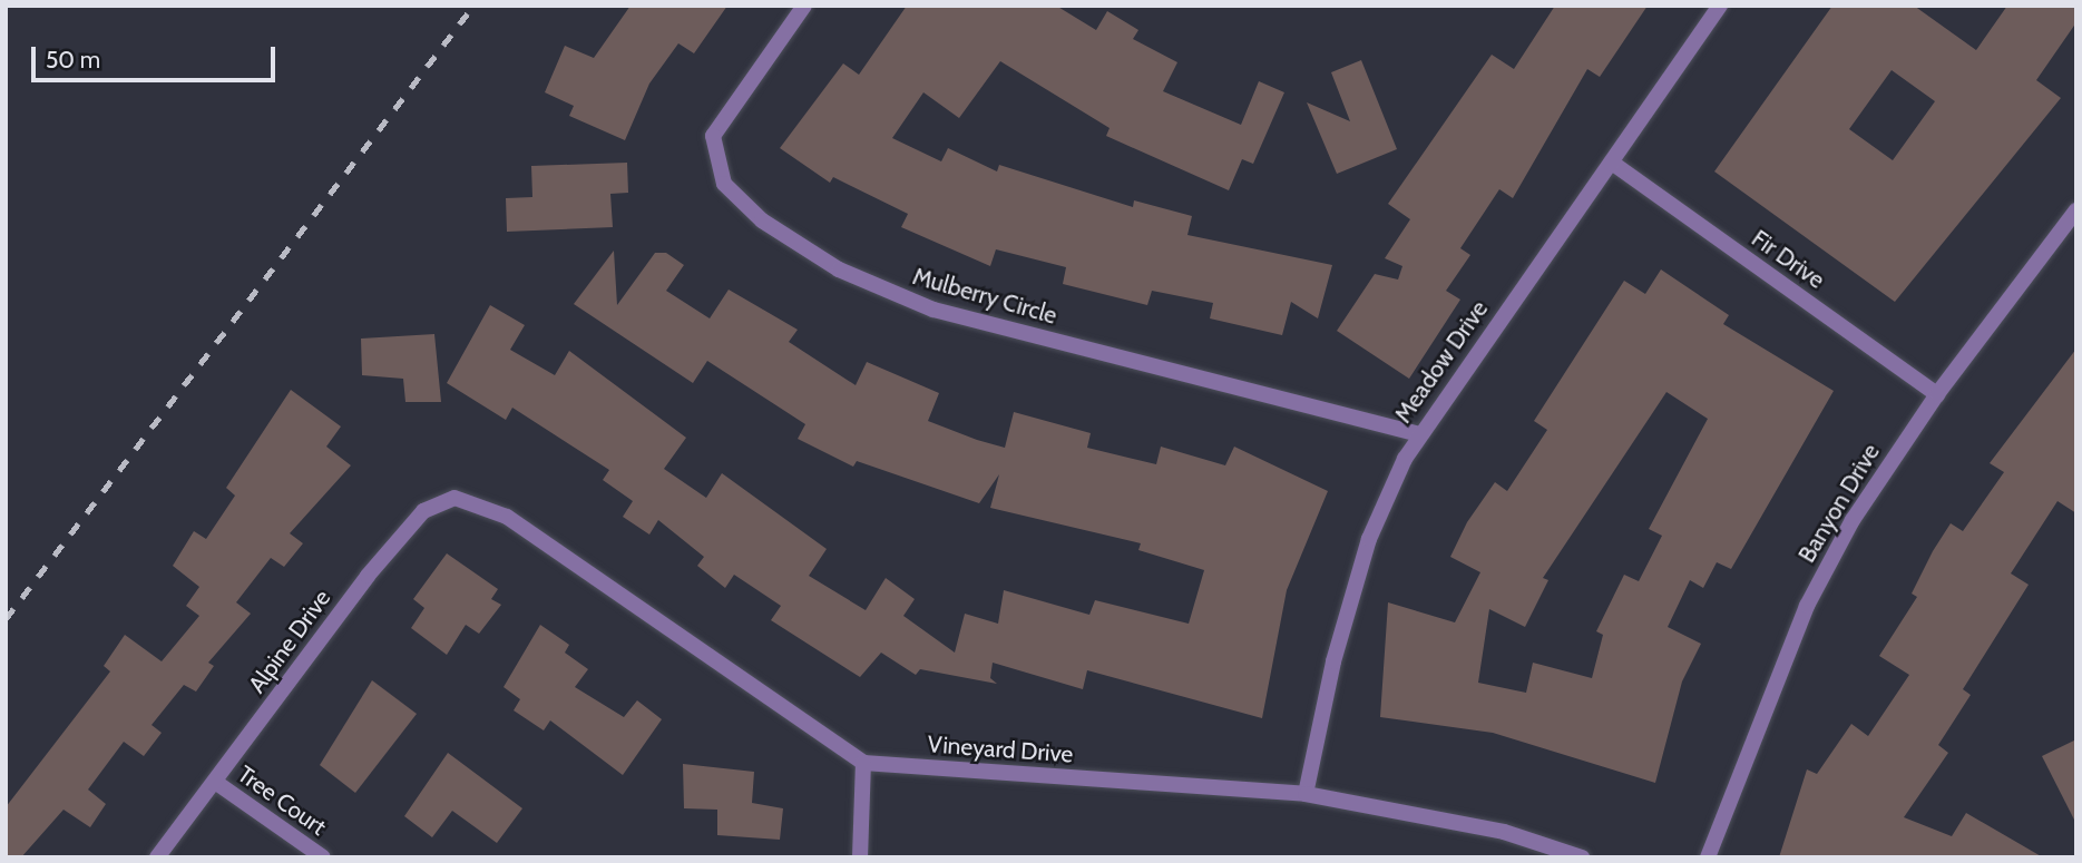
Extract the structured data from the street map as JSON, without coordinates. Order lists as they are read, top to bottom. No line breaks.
{"streets":{"street":["Fir Drive","Mulberry Circle","Meadow Drive","Banyon Drive","Alpine Drive","Vineyard Drive","Tree Court"]},"crossings":[["Fir Drive","Meadow Drive"],["Fir Drive","Banyon Drive"],["Mulberry Circle","Meadow Drive"],["Meadow Drive","Vineyard Drive"],["Alpine Drive","Vineyard Drive"],["Alpine Drive","Tree Court"]],"scale_bar":"50 m"}
